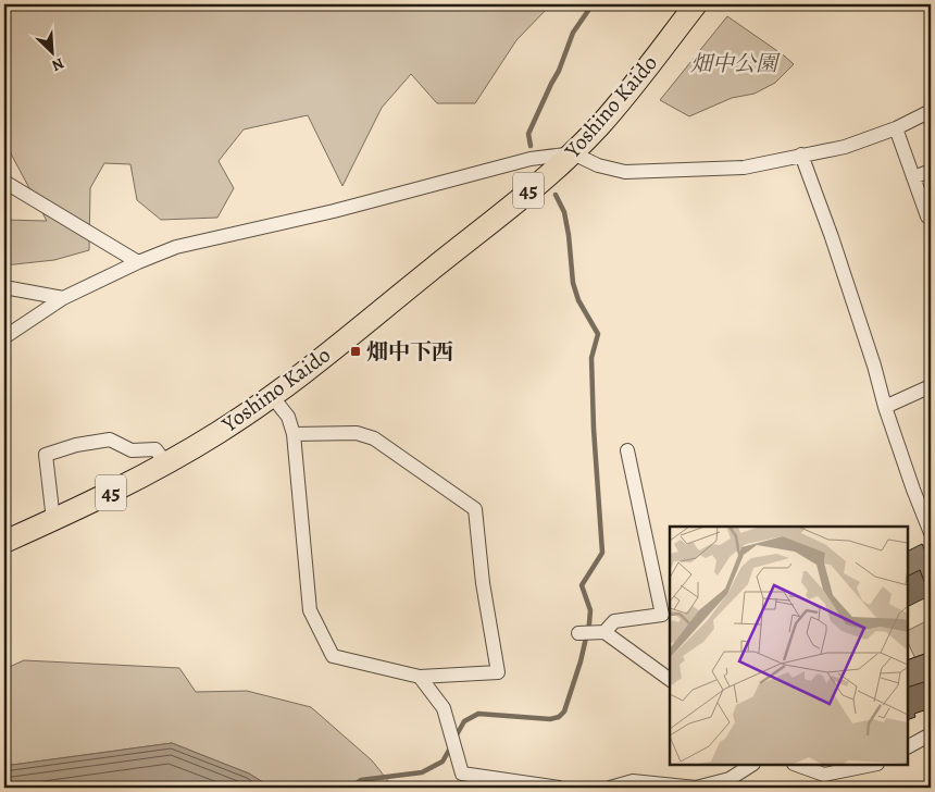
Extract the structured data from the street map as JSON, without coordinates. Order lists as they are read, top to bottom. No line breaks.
{"streets":{"main road":["Yoshino Kaido","45"]},"parks":["畑中公園"],"places":{"transit":["畑中下西"]},"north":"bottom right"}
